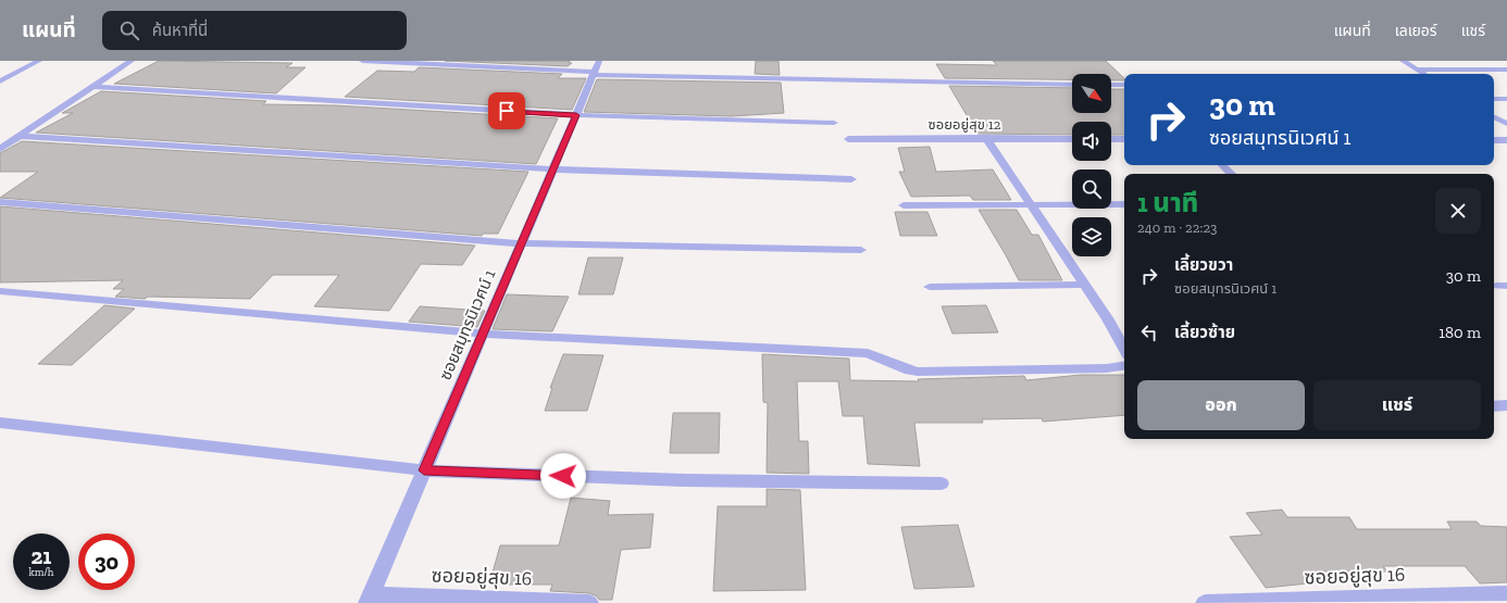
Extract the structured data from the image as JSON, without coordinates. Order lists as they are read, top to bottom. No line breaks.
{"streets":{"street":["ซอยอยู่สุข 12","ซอยสมุทรนิเวศน์ 1","ซอยอยู่สุข 16"]},"crossings":[["ซอยสมุทรนิเวศน์ 1","ซอยอยู่สุข 16"]],"north":"bottom right","page":{"header":"แผนที่","search":"ค้นหาที่นี่","nav":["แผนที่","เลเยอร์","แชร์"],"turn":["30 m","ซอยสมุทรนิเวศน์ 1"],"heading":["1 นาที","240 m · 22:23"],"list":[{"name":"เลี้ยวขวา","note":"ซอยสมุทรนิเวศน์ 1","value":"30 m"},{"name":"เลี้ยวซ้าย","value":"180 m"}],"buttons":["ออก","แชร์"],"speed":"21 km/h","limit":"30"}}
